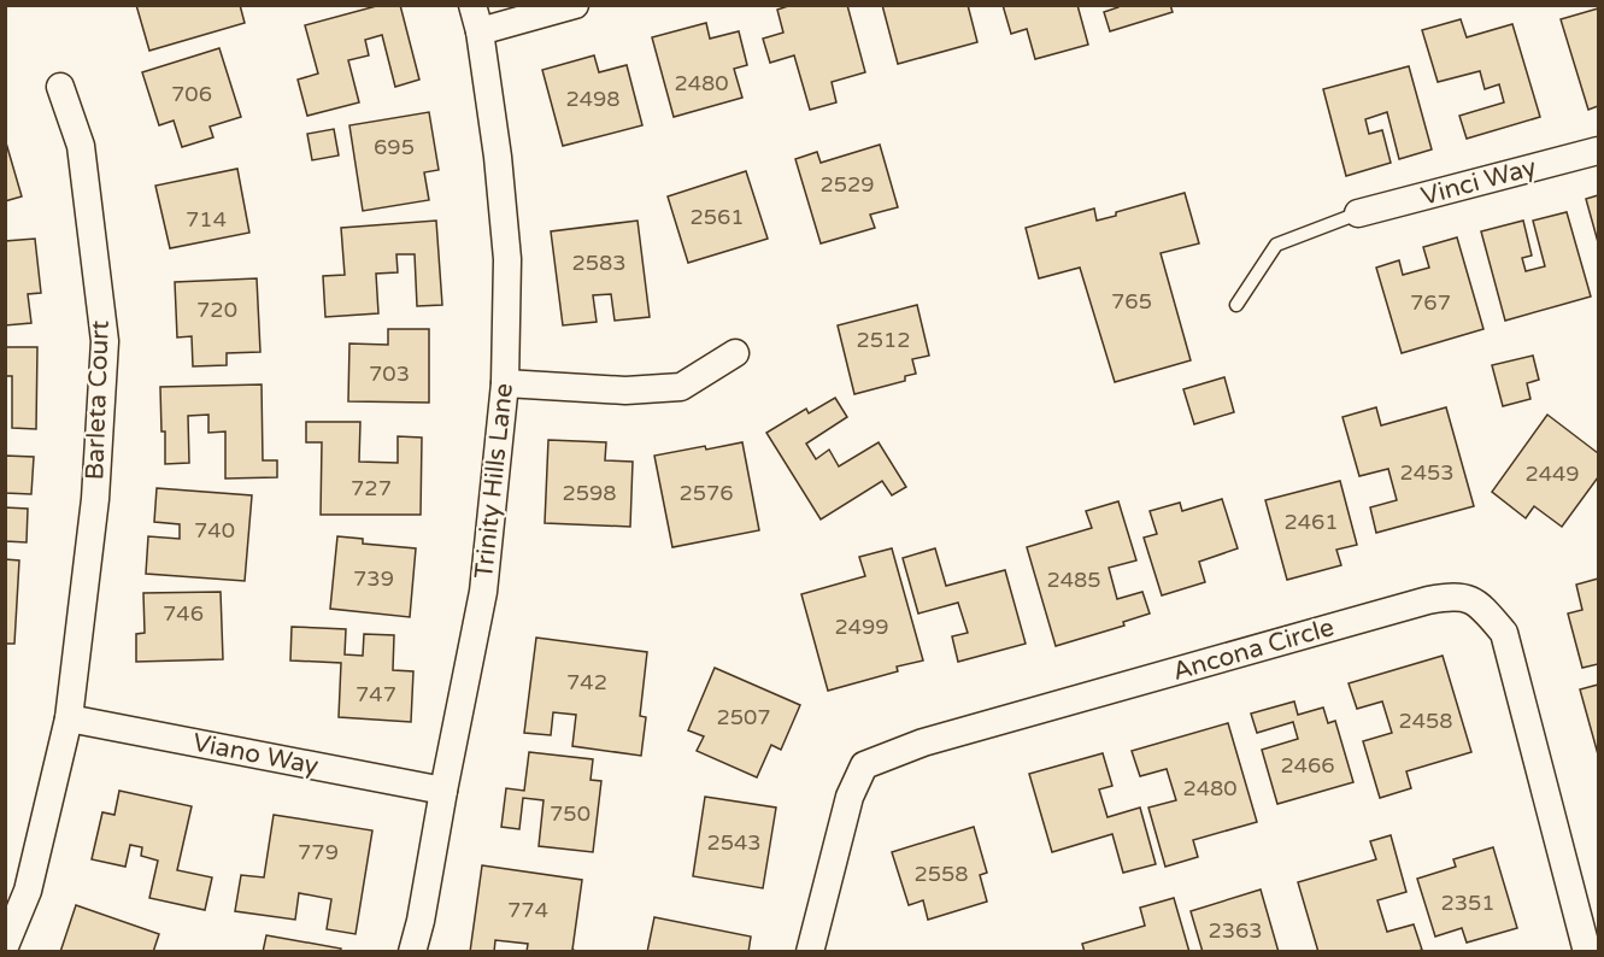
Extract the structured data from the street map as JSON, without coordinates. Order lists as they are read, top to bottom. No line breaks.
{"streets":{"street":["Vinci Way","Barleta Court","Trinity Hills Lane","Ancona Circle","Viano Way"]},"crossings":[["Barleta Court","Viano Way"],["Trinity Hills Lane","Viano Way"]],"house_numbers":["2480","706","2498","695","2529","2561","714","2583","765","767","720","2512","703","2453","2449","727","2598","2576","2461","740","739","2485","746","2499","742","747","2507","2458","2466","2480","750","2543","779","2558","2351","774","2363"]}
